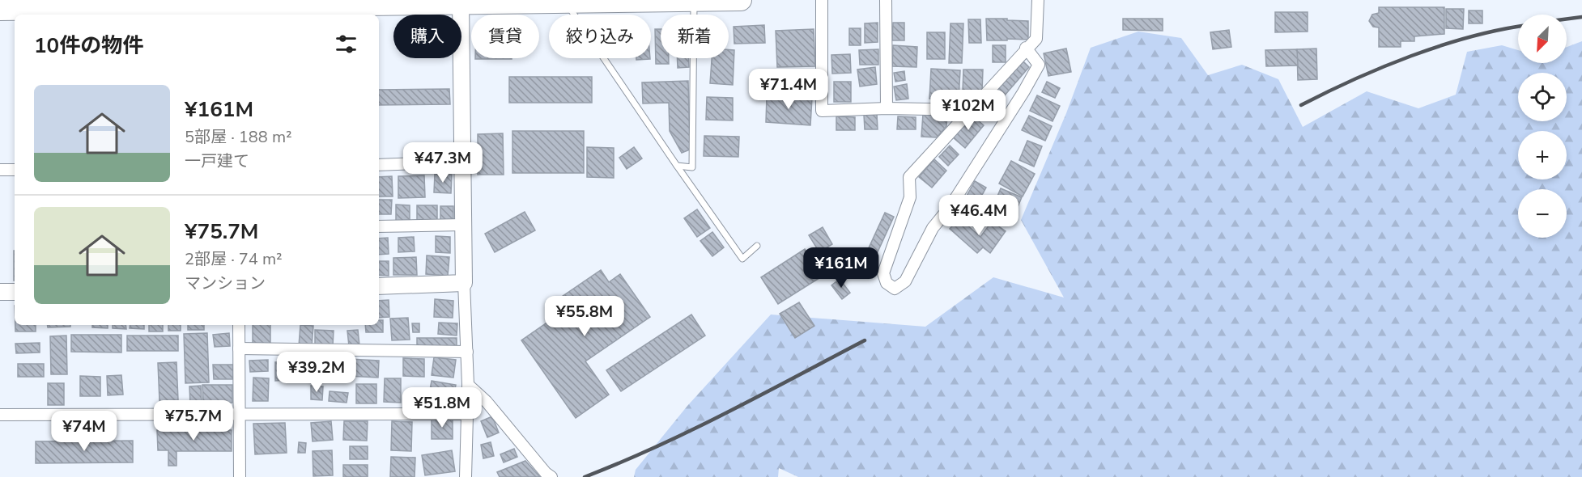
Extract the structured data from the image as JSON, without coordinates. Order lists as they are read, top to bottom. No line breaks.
{"north":"bottom left","page":{"map_buttons":["+","−"],"chip":["購入","賃貸","絞り込み","新着"],"heading":"10件の物件","price":["¥71.4M","¥102M","¥47.3M","¥46.4M","¥161M","¥55.8M","¥39.2M","¥51.8M","¥75.7M","¥74M"],"list":[{"name":"¥161M","note":"5部屋 · 188 m² · 一戸建て"},{"name":"¥75.7M","note":"2部屋 · 74 m² · マンション"}]}}
